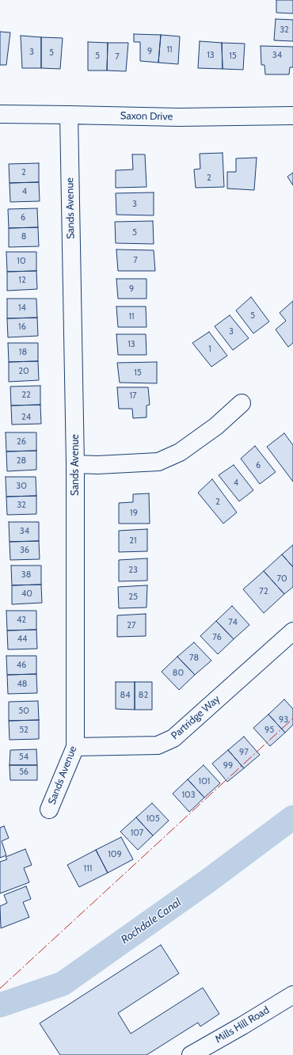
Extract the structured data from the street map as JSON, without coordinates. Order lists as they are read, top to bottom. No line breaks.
{"streets":{"street":["Saxon Drive","Sands Avenue","Partridge Way","Mills Hill Road"]},"crossings":[["Saxon Drive","Sands Avenue"],["Sands Avenue","Partridge Way"]],"water":["Rochdale Canal"],"house_numbers":["32","11","9","3","5","13","34","5","15","7","2","2","4","3","6","5","8","7","10","12","9","14","5","11","16","3","13","1","18","20","15","22","17","24","26","28","6","4","30","2","32","19","34","21","36","23","38","70","72","40","25","42","74","27","76","44","78","46","80","48","84","82","50","93","52","95","97","54","99","56","101","103","105","107","109","111"]}
